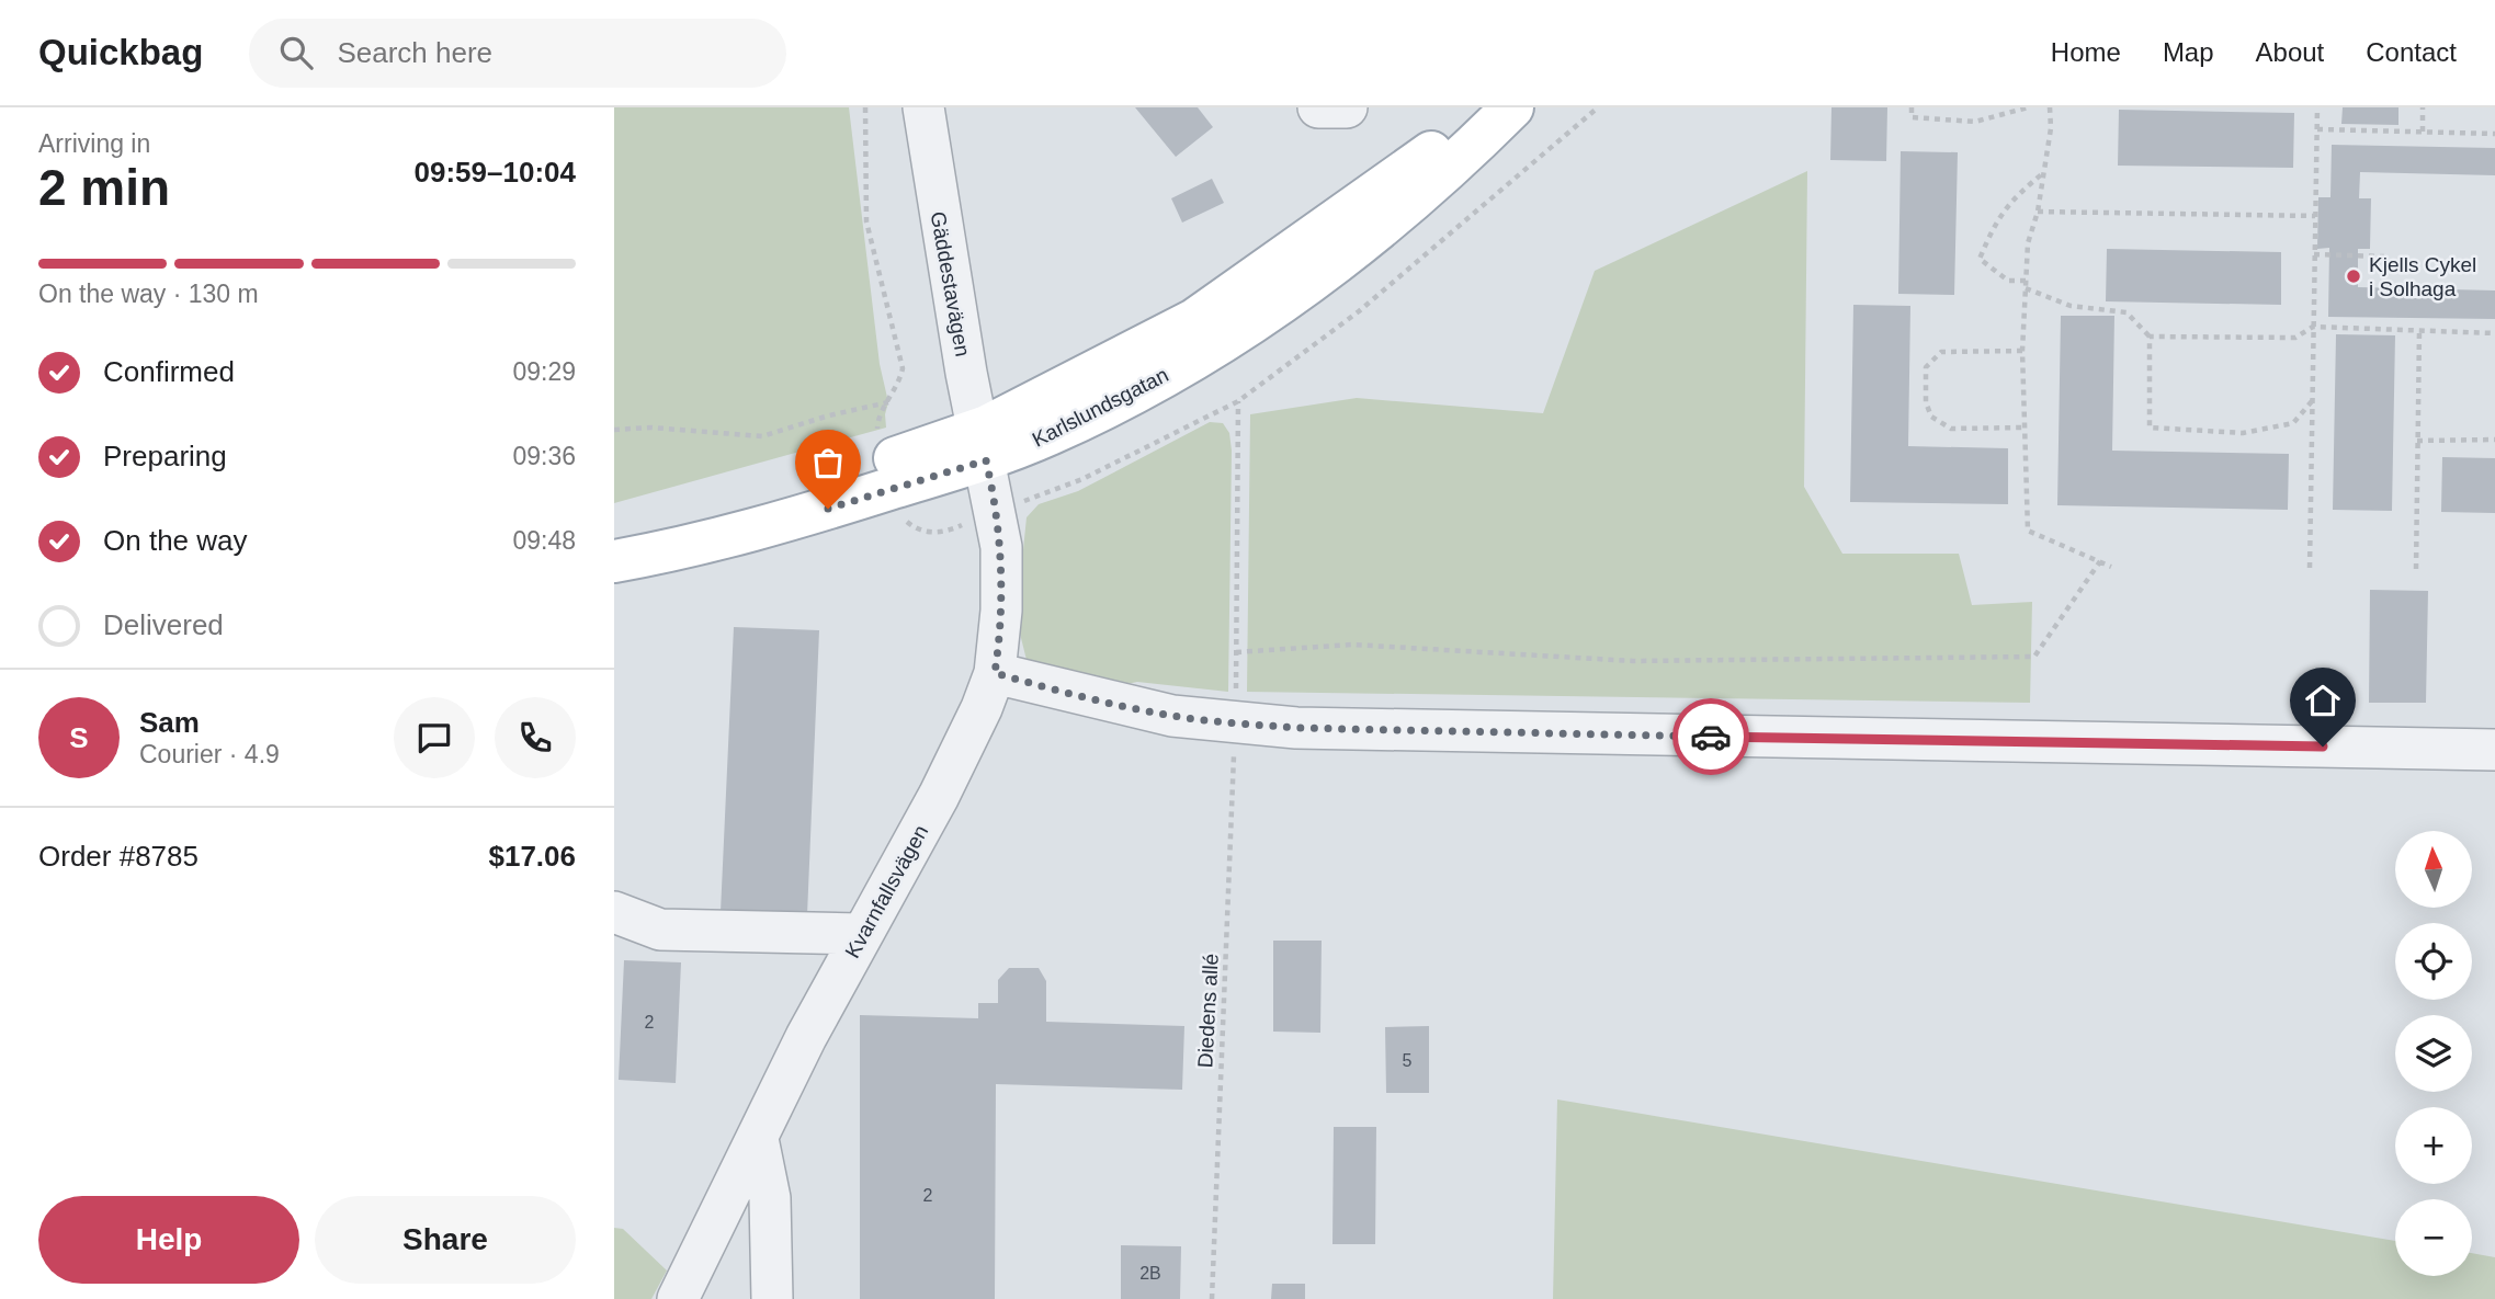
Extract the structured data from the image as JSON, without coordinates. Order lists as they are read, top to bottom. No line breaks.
{"streets":{"main road":["Karlslundsgatan"],"street":["Gäddestavägen","Kvarnfallsvägen"],"path":["Diedens allé"]},"crossings":[["Gäddestavägen","Karlslundsgatan"],["Gäddestavägen","Kvarnfallsvägen"],["Karlslundsgatan","Kvarnfallsvägen"]],"places":["Kjells Cykel i Solhaga"],"house_numbers":["2","5","2","2B"],"north":"top","page":{"header":"Quickbag","search":"Search here","nav":["Home","Map","About","Contact"],"heading":["2 min","Arriving in","09:59–10:04"],"panel":["Sam","Courier · 4.9","Order #8785","$17.06"],"bar":"On the way · 130 m","list":[["Confirmed","09:29"],["Preparing","09:36"],["On the way","09:48"],"Delivered"],"round":"S","map_buttons":["+","−"],"buttons":["Help","Share"]}}
